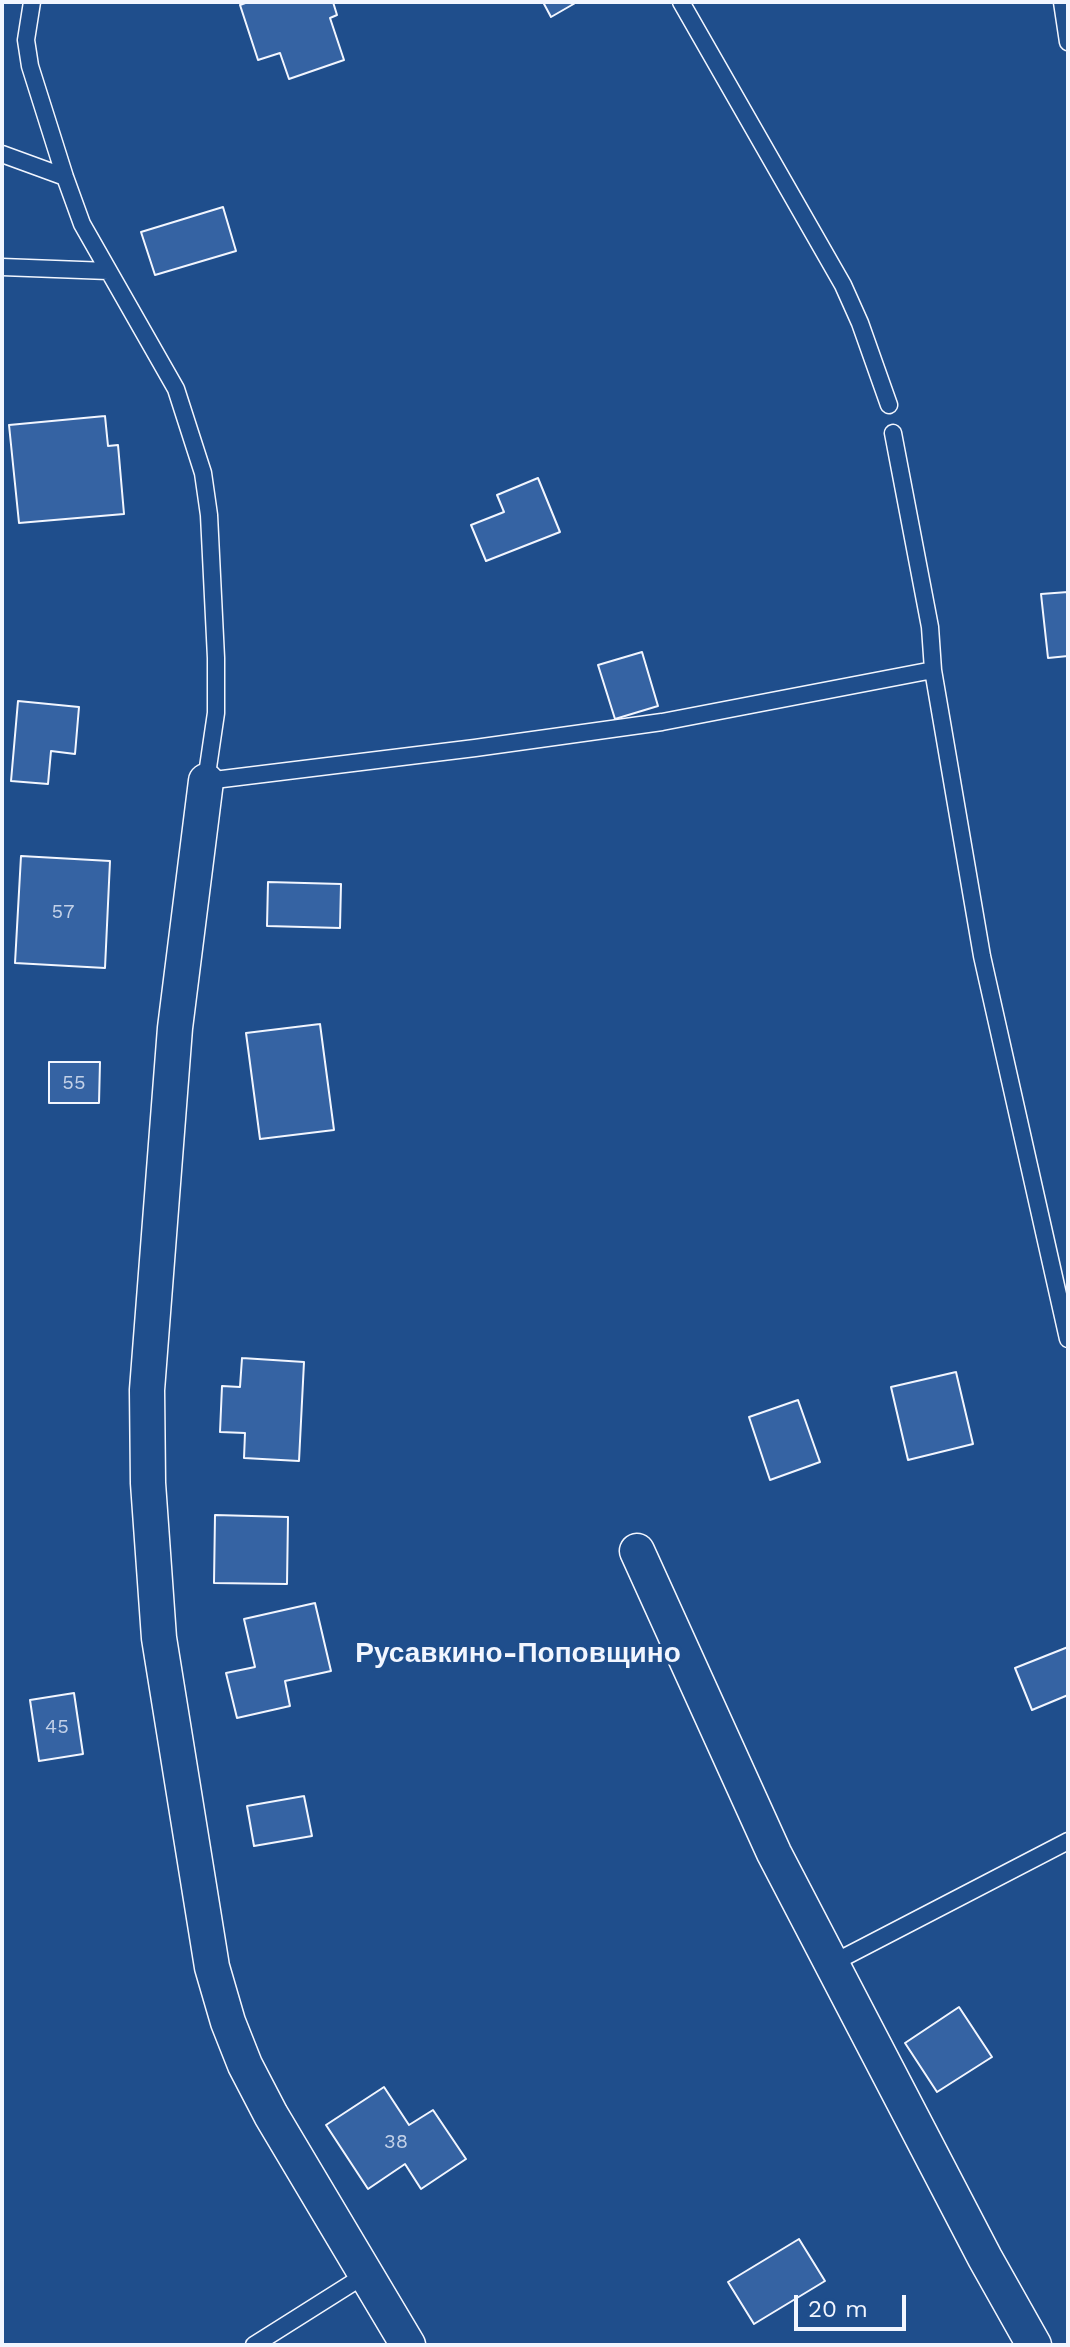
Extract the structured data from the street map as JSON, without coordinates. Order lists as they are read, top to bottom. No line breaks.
{"districts":["Русавкино-Поповщино"],"house_numbers":["57","55","45","38"],"scale_bar":"20 m"}
